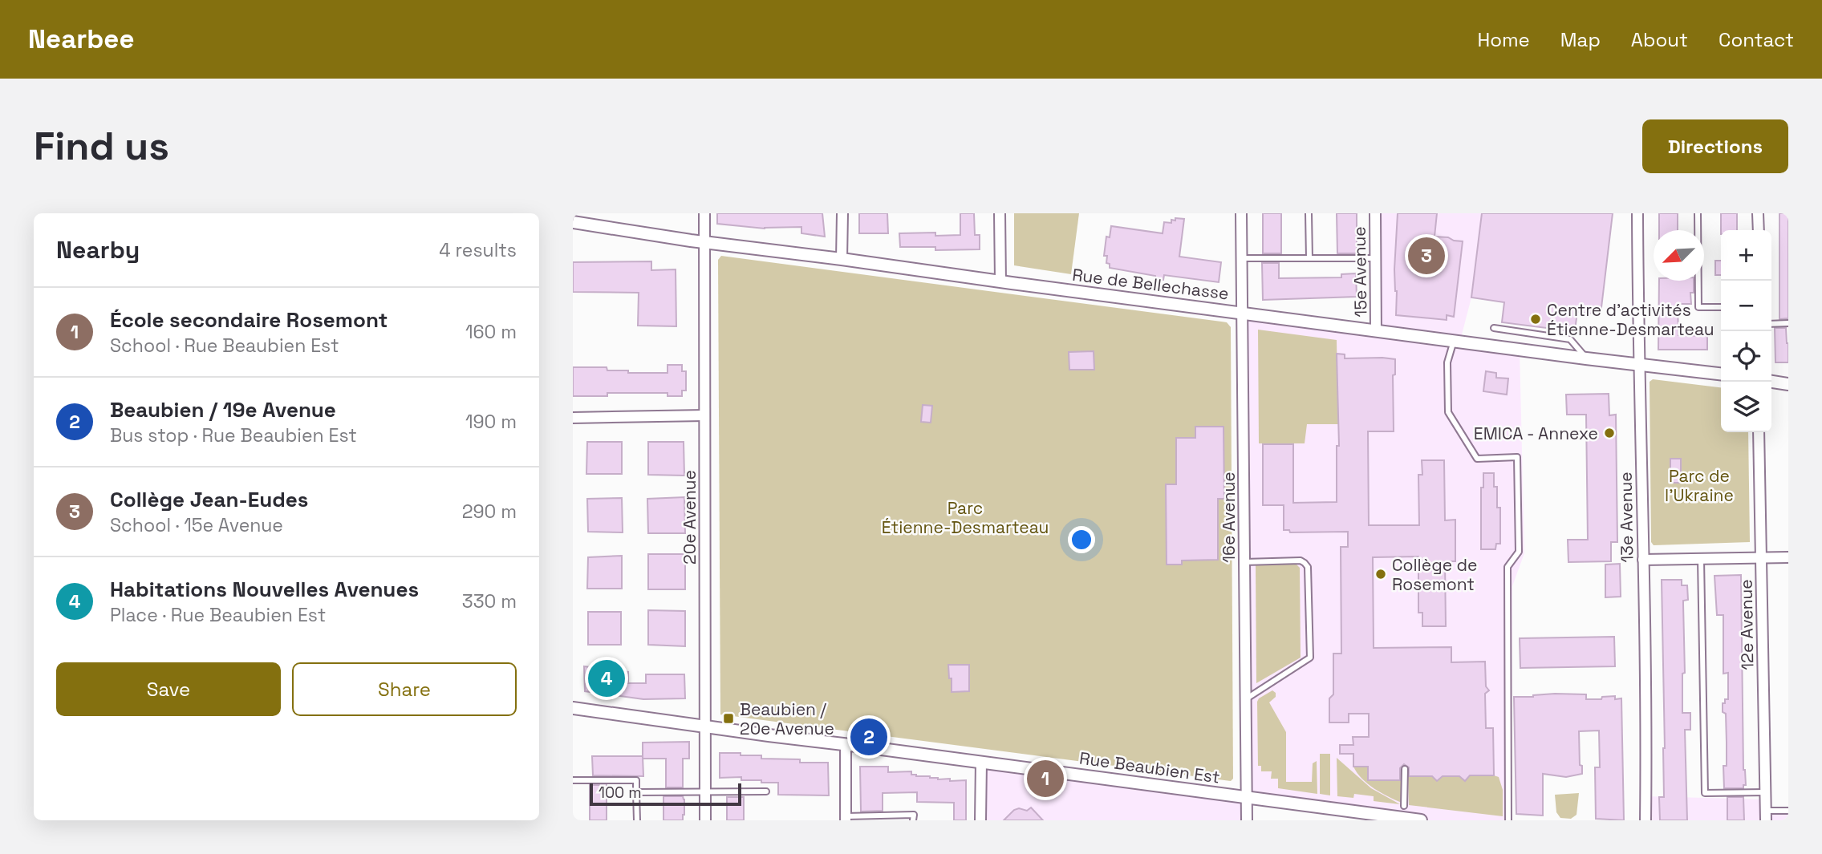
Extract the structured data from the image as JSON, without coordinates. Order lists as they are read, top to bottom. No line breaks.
{"streets":{"street":["15e Avenue","Rue de Bellechasse","20e Avenue","16e Avenue","13e Avenue","12e Avenue","Rue Beaubien Est"]},"crossings":[["15e Avenue","Rue de Bellechasse"],["Rue de Bellechasse","20e Avenue"],["Rue de Bellechasse","16e Avenue"],["Rue de Bellechasse","13e Avenue"],["20e Avenue","Rue Beaubien Est"],["16e Avenue","Rue Beaubien Est"]],"parks":["Parc de l'Ukraine","Parc Étienne-Desmarteau"],"places":{"other":["Centre d'activités Étienne-Desmarteau","EMICA - Annexe","Collège de Rosemont"],"transit":["Beaubien / 20e Avenue"]},"scale_bar":"100 m","north":"bottom left","page":{"header":"Nearbee","nav":["Home","Map","About","Contact"],"buttons":["Directions",["Save","Share"]],"title":"Find us","heading":["Nearby","4 results"],"map_buttons":["+","−"],"pins":["3","4","2","1"],"list":[{"mark":"1","name":"École secondaire Rosemont","note":"School · Rue Beaubien Est","value":"160 m"},{"mark":"2","name":"Beaubien / 19e Avenue","note":"Bus stop · Rue Beaubien Est","value":"190 m"},{"mark":"3","name":"Collège Jean-Eudes","note":"School · 15e Avenue","value":"290 m"},{"mark":"4","name":"Habitations Nouvelles Avenues","note":"Place · Rue Beaubien Est","value":"330 m"}],"scale":"100 m"}}
